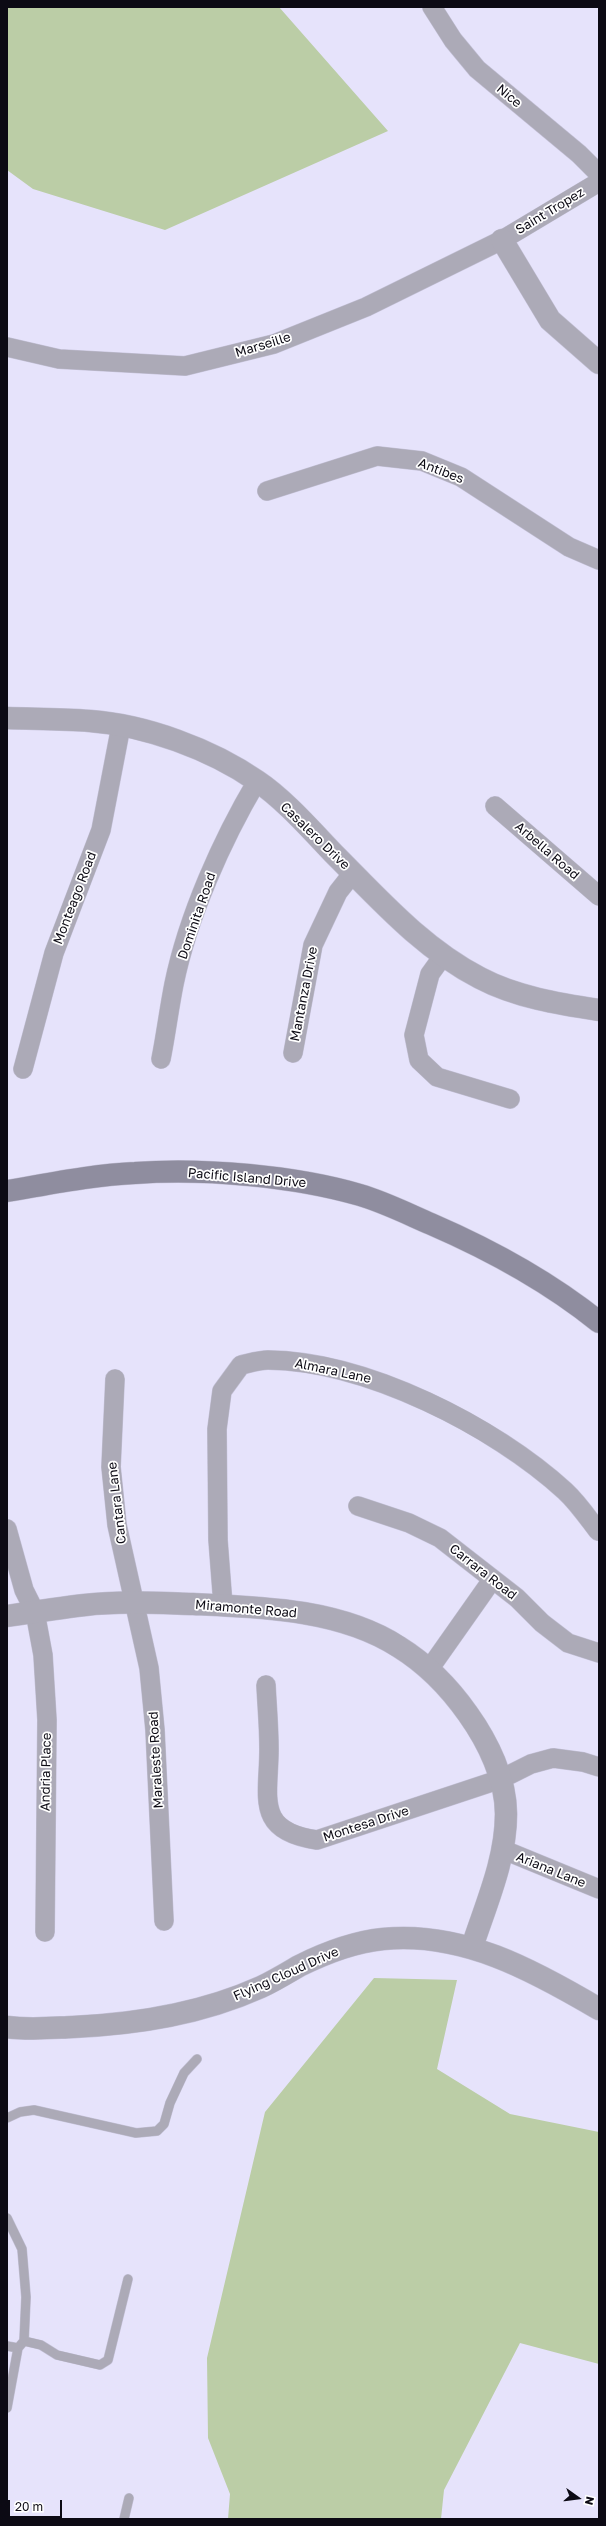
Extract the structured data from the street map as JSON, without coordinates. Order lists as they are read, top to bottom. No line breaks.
{"streets":{"main road":["Pacific Island Drive"],"street":["Nice","Saint Tropez","Marseille","Antibes","Casalero Drive","Arbella Road","Monteago Road","Dominita Road","Mantanza Drive","Almara Lane","Cantara Lane","Carrara Road","Miramonte Road","Maraleste Road","Andria Place","Montesa Drive","Ariana Lane","Flying Cloud Drive"]},"crossings":[["Saint Tropez","Marseille"],["Casalero Drive","Monteago Road"],["Casalero Drive","Dominita Road"],["Casalero Drive","Mantanza Drive"],["Almara Lane","Miramonte Road"],["Cantara Lane","Miramonte Road"],["Cantara Lane","Maraleste Road"],["Miramonte Road","Maraleste Road"],["Miramonte Road","Andria Place"],["Miramonte Road","Montesa Drive"],["Miramonte Road","Ariana Lane"],["Miramonte Road","Flying Cloud Drive"]],"scale_bar":"20 m","north":"right"}
